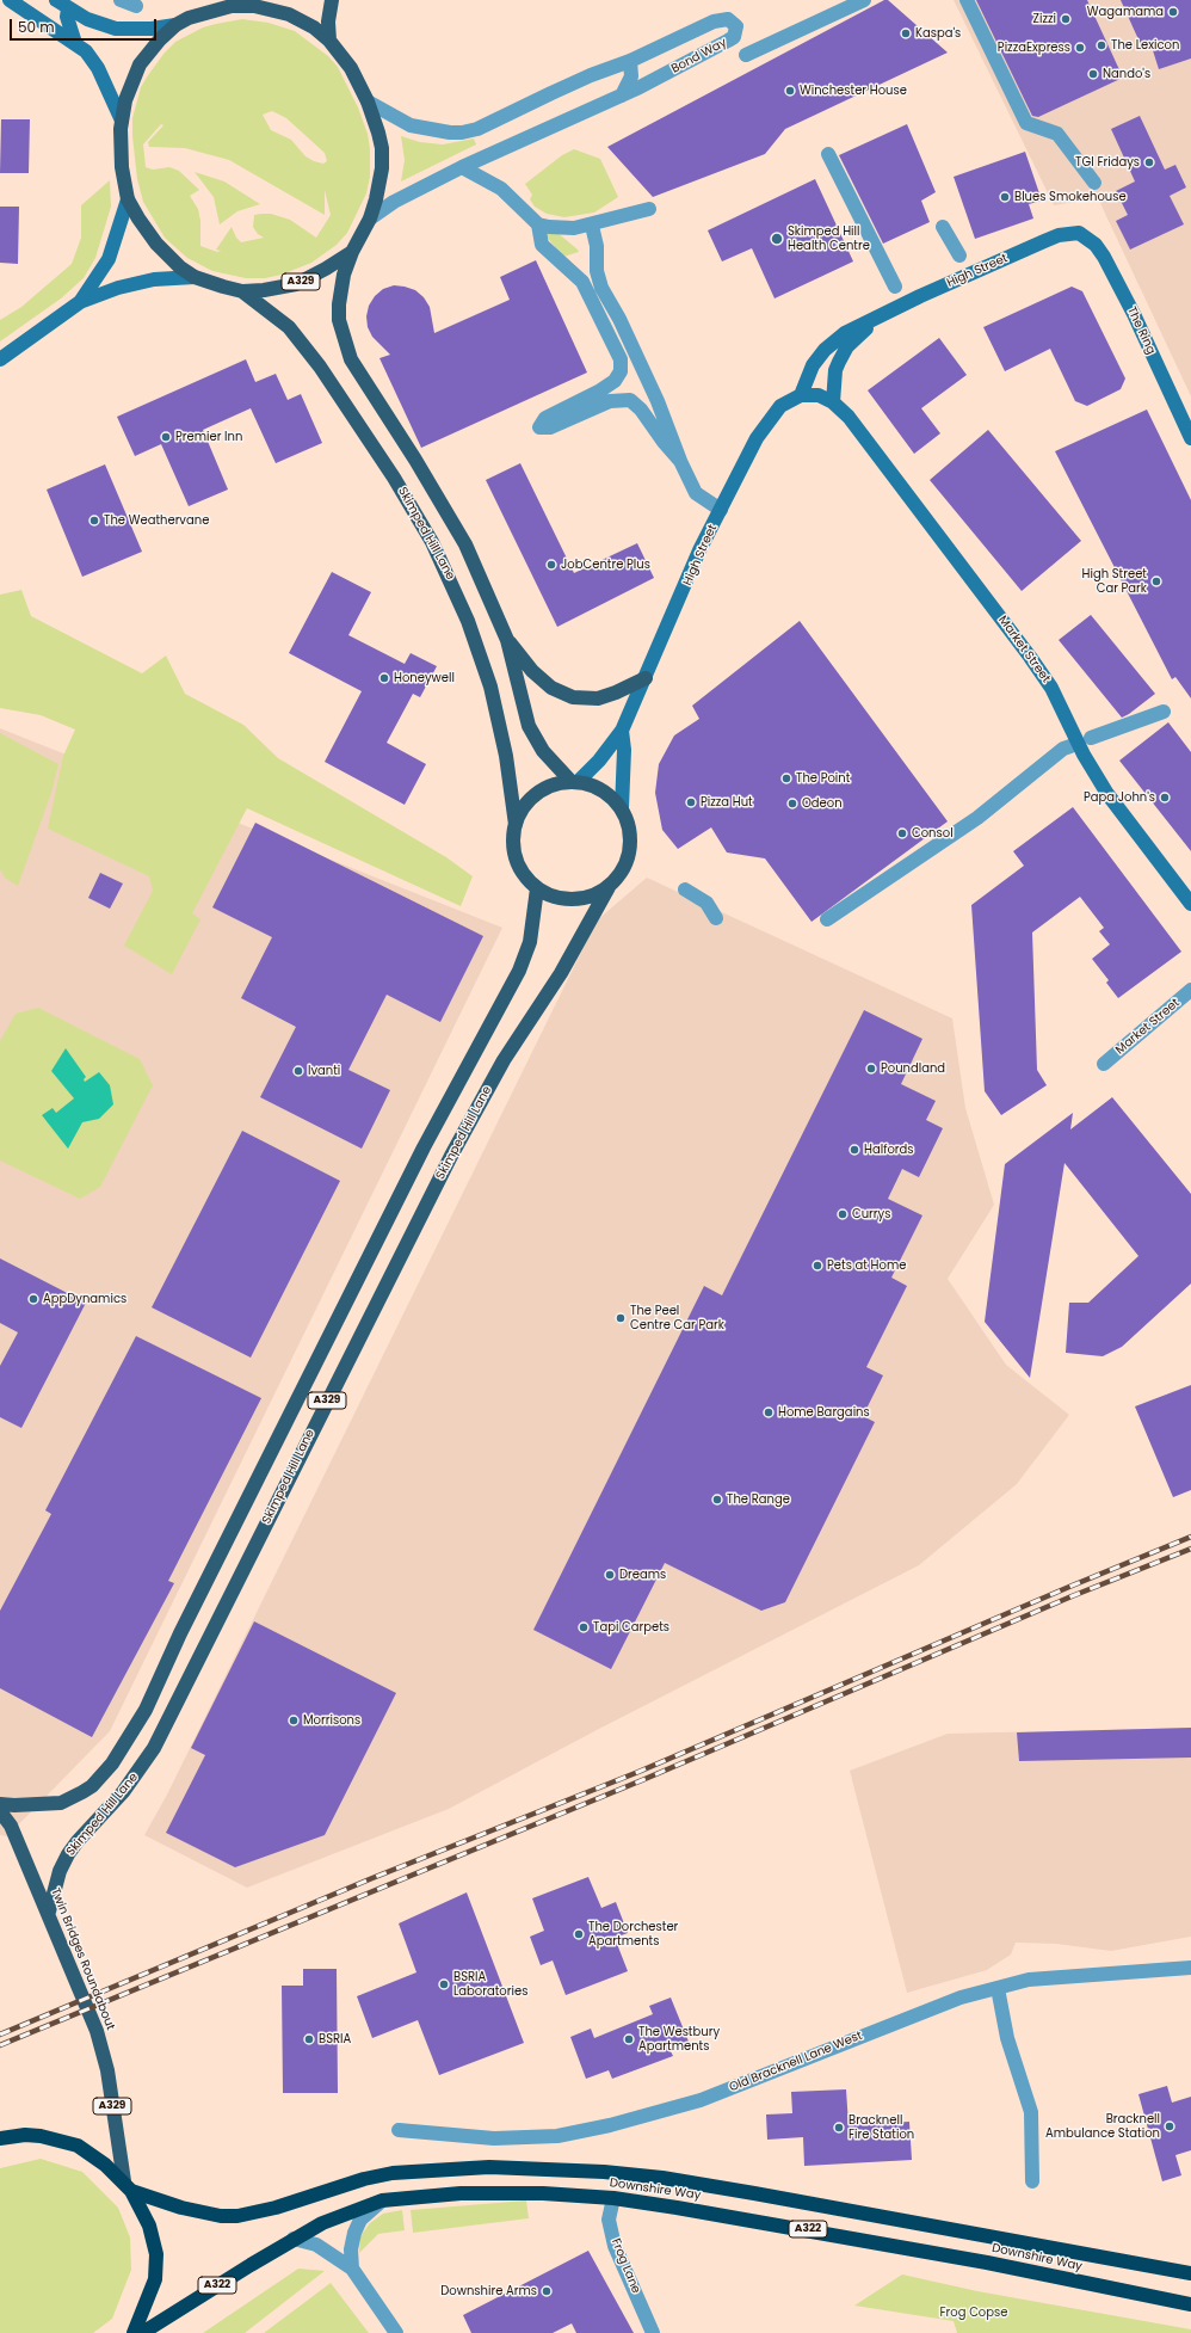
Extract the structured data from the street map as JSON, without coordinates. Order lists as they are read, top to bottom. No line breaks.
{"streets":{"highway":["Twin Bridges Roundabout","Downshire Way","A322"],"main road":["A329","Skimped Hill Lane"],"street":["Bond Way","High Street","The Ring","Market Street","Old Bracknell Lane West","Frog Lane"]},"crossings":[["Bond Way","A329"],["High Street","The Ring"],["High Street","Skimped Hill Lane"],["High Street","Market Street"],["A329","Skimped Hill Lane"],["Skimped Hill Lane","Twin Bridges Roundabout"],["Twin Bridges Roundabout","Downshire Way"],["Downshire Way","Frog Lane"]],"parks":["Frog Copse"],"places":["Wagamama","Zizzi","Kaspa's","The Lexicon","PizzaExpress","Nando's","Winchester House","TGI Fridays","Blues Smokehouse","Skimped Hill Health Centre","Premier Inn","The Weathervane","JobCentre Plus","High Street Car Park","Honeywell","The Point","Papa John's","Pizza Hut","Odeon","Consol","Poundland","Ivanti","Halfords","Currys","Pets at Home","AppDynamics","The Peel Centre Car Park","Home Bargains","The Range","Dreams","Tapi Carpets","Morrisons","The Dorchester Apartments","BSRIA Laboratories","BSRIA","The Westbury Apartments","Bracknell Ambulance Station","Bracknell Fire Station","Downshire Arms"],"scale_bar":"50 m"}
